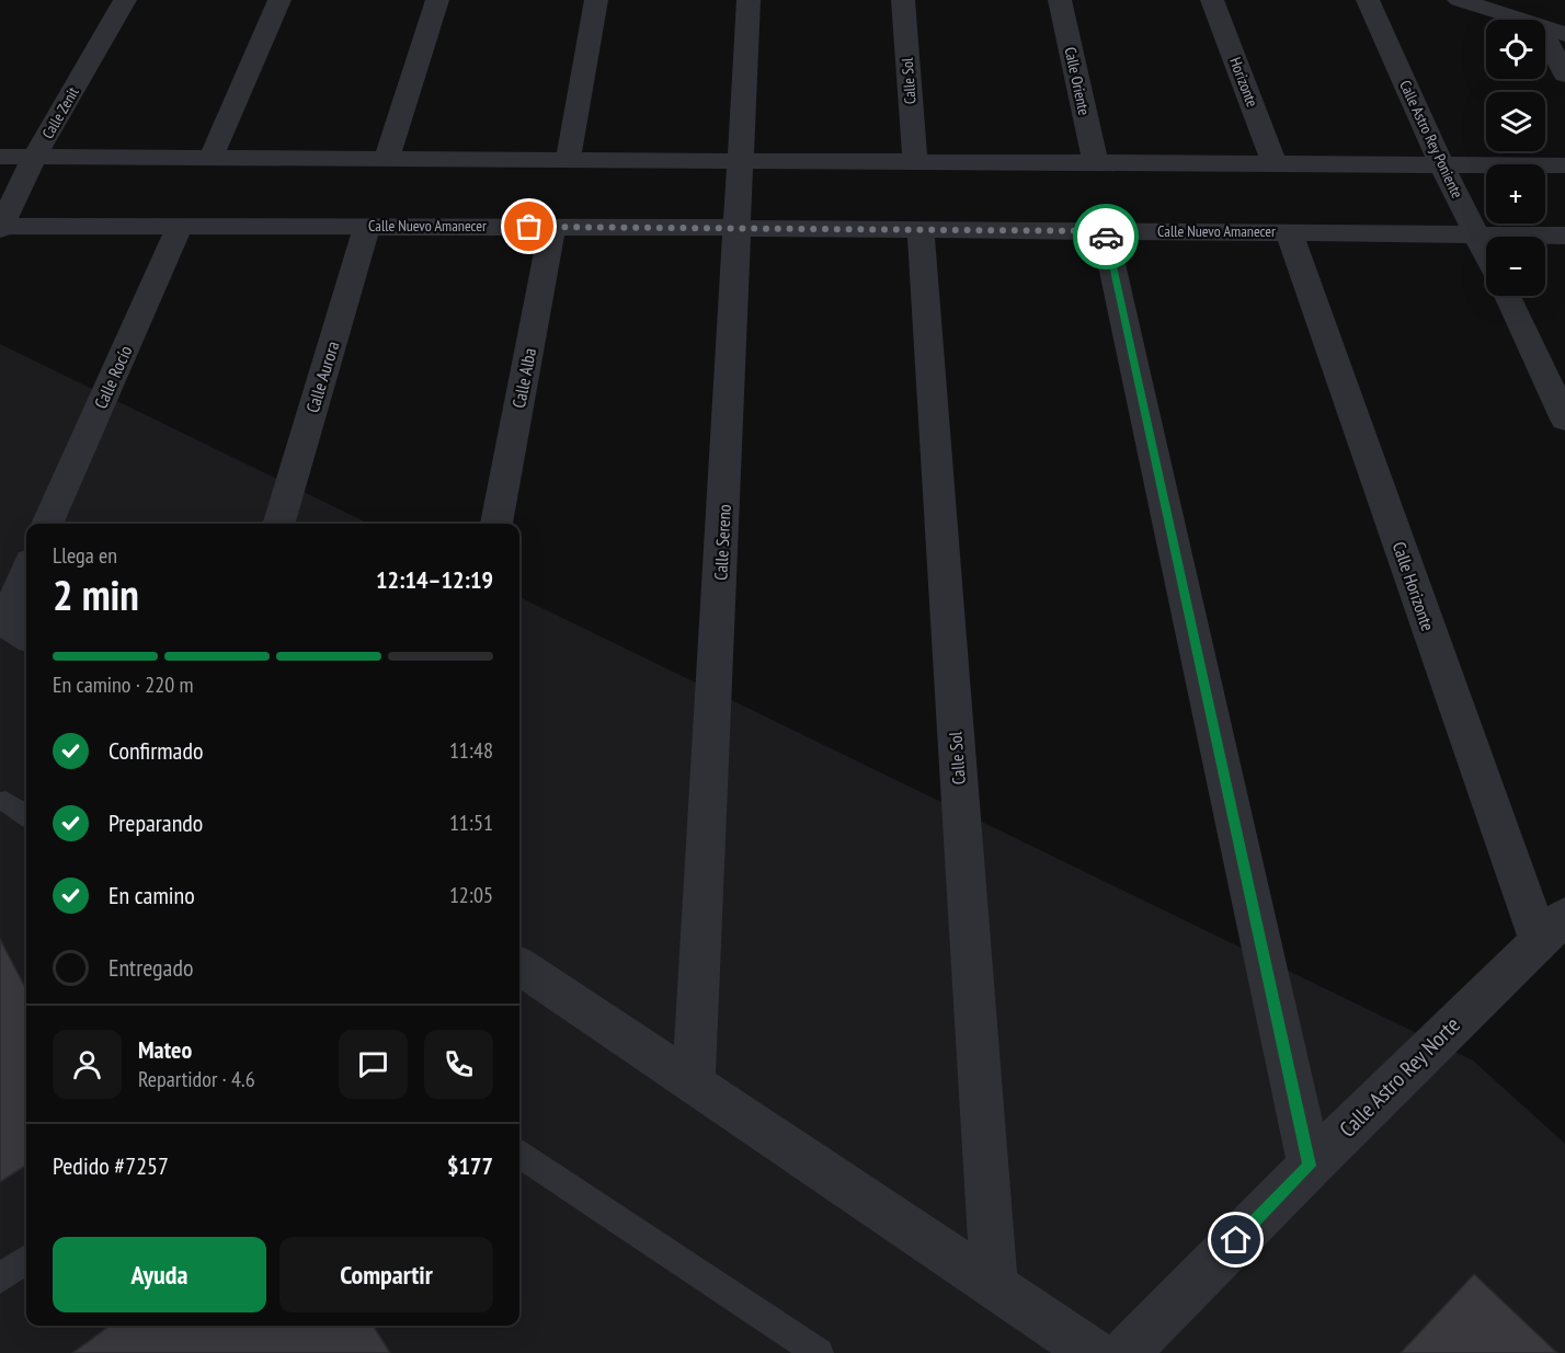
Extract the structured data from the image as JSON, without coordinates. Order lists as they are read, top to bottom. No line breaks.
{"streets":{"street":["Calle Sol","Calle Oriente","Horizonte","Calle Zenit","Calle Astro Rey Poniente","Calle Nuevo Amanecer","Calle Rocío","Calle Aurora","Calle Alba","Calle Sereno","Calle Horizonte","Calle Astro Rey Norte"]},"crossings":[["Calle Sol","Calle Nuevo Amanecer"],["Calle Zenit","Calle Nuevo Amanecer"],["Calle Astro Rey Poniente","Calle Nuevo Amanecer"],["Calle Nuevo Amanecer","Calle Rocío"],["Calle Nuevo Amanecer","Calle Aurora"],["Calle Nuevo Amanecer","Calle Alba"],["Calle Nuevo Amanecer","Calle Sereno"],["Calle Nuevo Amanecer","Calle Horizonte"],["Calle Horizonte","Calle Astro Rey Norte"]],"page":{"map_buttons":["+","−"],"heading":["2 min","Llega en","12:14–12:19"],"panel":["Mateo","Repartidor · 4.6","Pedido #7257","$177"],"bar":"En camino · 220 m","list":[["Confirmado","11:48"],["Preparando","11:51"],["En camino","12:05"],"Entregado"],"buttons":["Ayuda","Compartir"]}}
